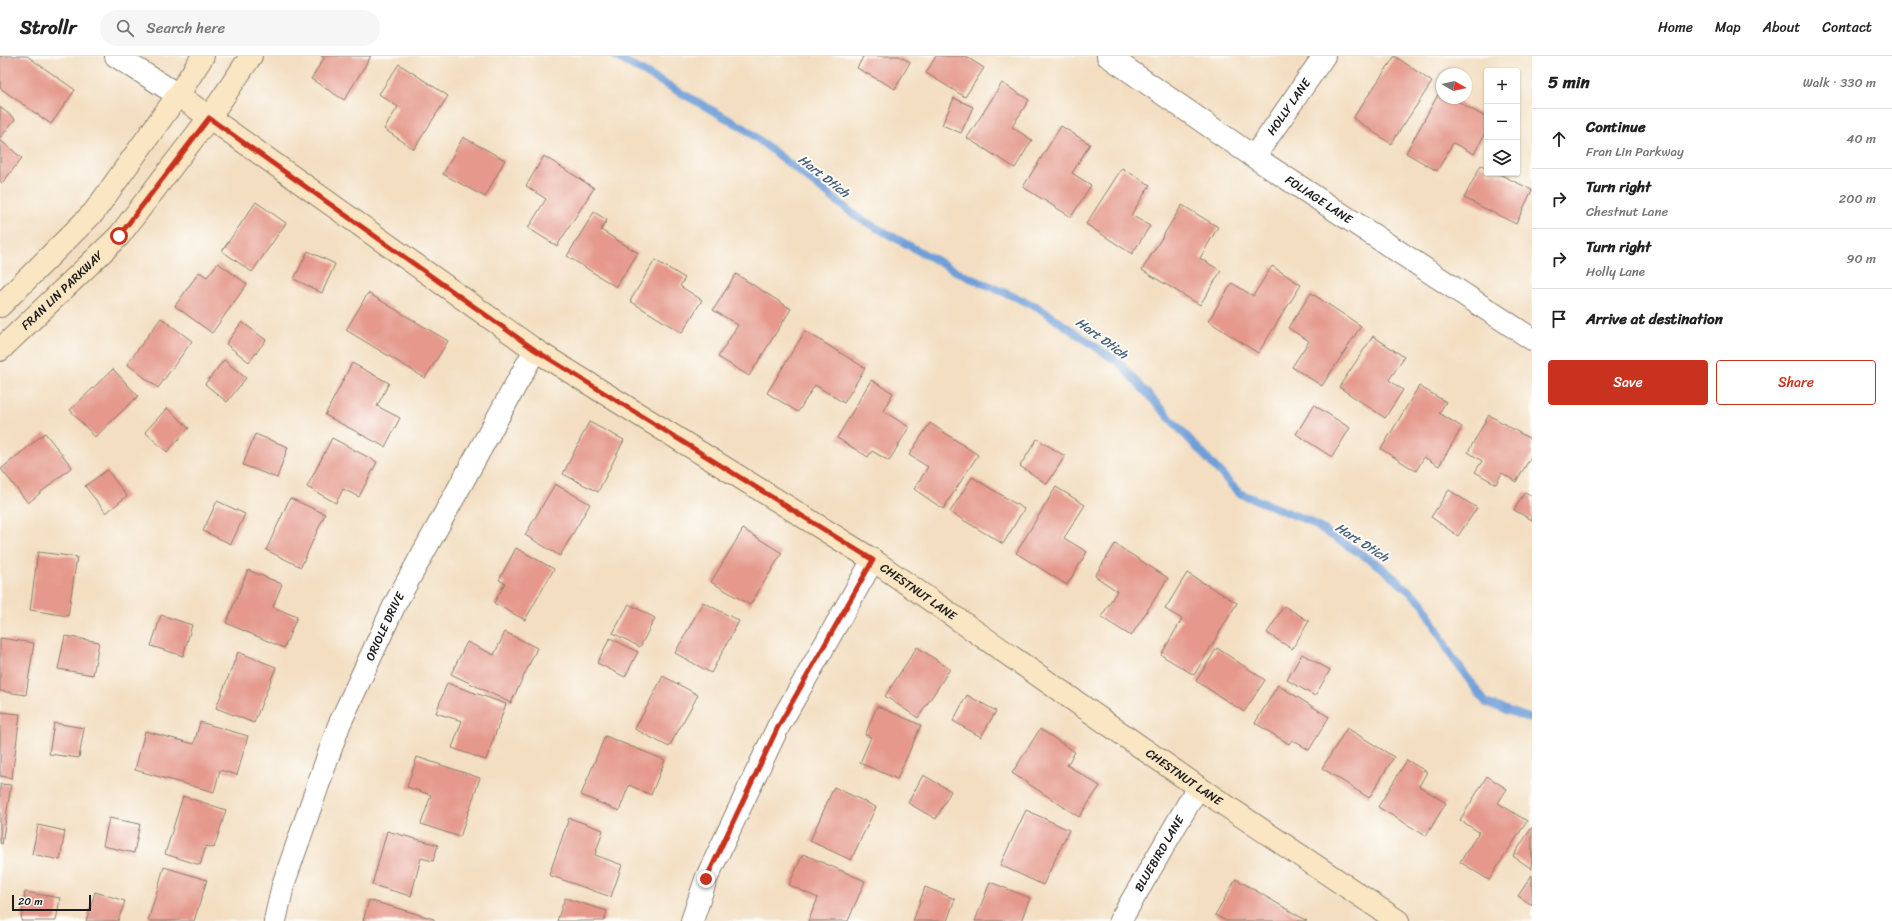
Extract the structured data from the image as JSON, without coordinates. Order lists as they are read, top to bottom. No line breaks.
{"streets":{"street":["HOLLY LANE","FOLIAGE LANE","FRAN LIN PARKWAY","CHESTNUT LANE","ORIOLE DRIVE","BLUEBIRD LANE"]},"crossings":[["HOLLY LANE","FOLIAGE LANE"],["FRAN LIN PARKWAY","CHESTNUT LANE"],["CHESTNUT LANE","ORIOLE DRIVE"],["CHESTNUT LANE","BLUEBIRD LANE"]],"water":["Hart Dtich"],"scale_bar":"20 m","north":"right","page":{"header":"Strollr","search":"Search here","nav":["Home","Map","About","Contact"],"heading":["5 min","Walk · 330 m"],"map_buttons":["+","−"],"list":[["Continue","Fran Lin Parkway","40 m"],["Turn right","Chestnut Lane","200 m"],["Turn right","Holly Lane","90 m"],"Arrive at destination"],"buttons":["Save","Share"],"scale":"20 m"}}
